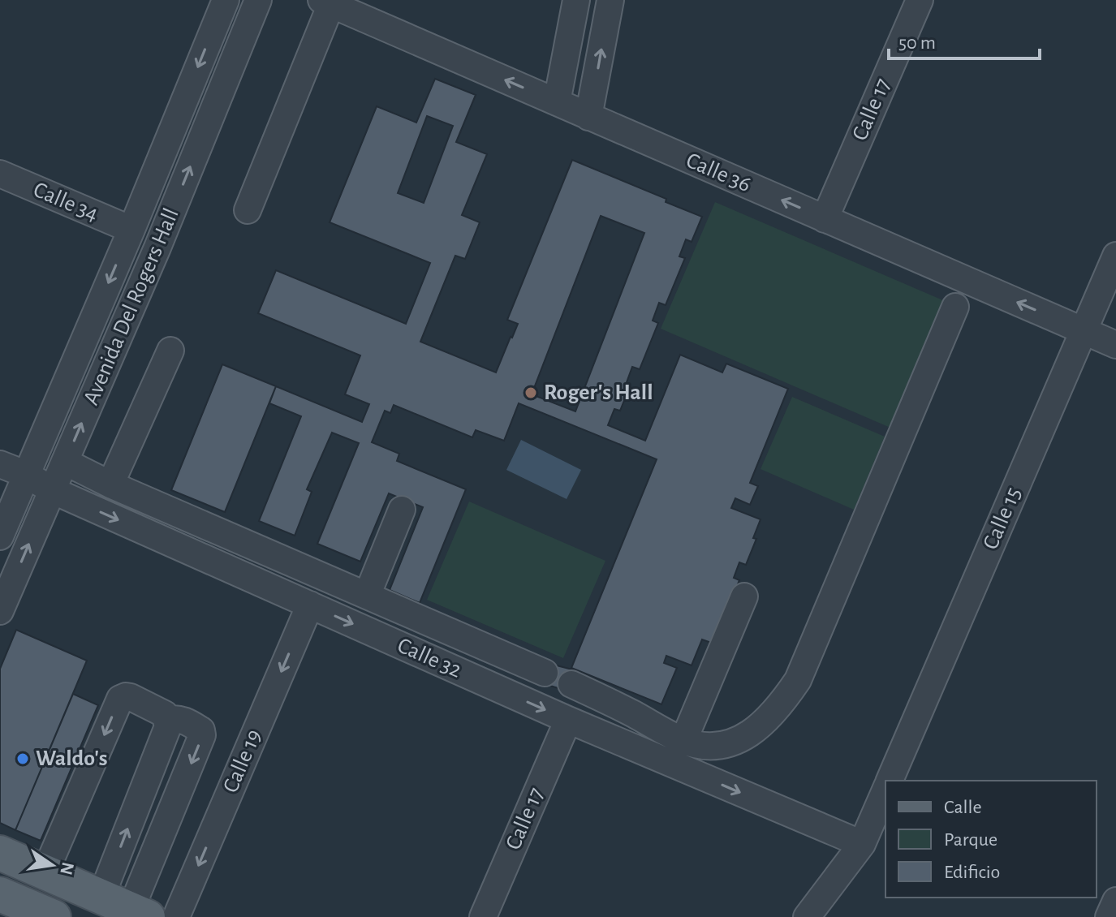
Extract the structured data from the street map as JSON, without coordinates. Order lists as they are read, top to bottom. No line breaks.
{"streets":{"street":["Calle 17","Calle 36","Calle 34","Avenida Del Rogers Hall","Calle 15","Calle 32","Calle 19"]},"crossings":[["Calle 17","Calle 36"],["Calle 17","Calle 32"],["Calle 36","Calle 15"],["Calle 34","Avenida Del Rogers Hall"],["Avenida Del Rogers Hall","Calle 32"],["Calle 15","Calle 32"],["Calle 32","Calle 19"]],"one_way":["Calle 36"],"places":["Roger's Hall","Waldo's"],"legend":["Calle","Parque","Edificio"],"scale_bar":"50 m","north":"right"}
